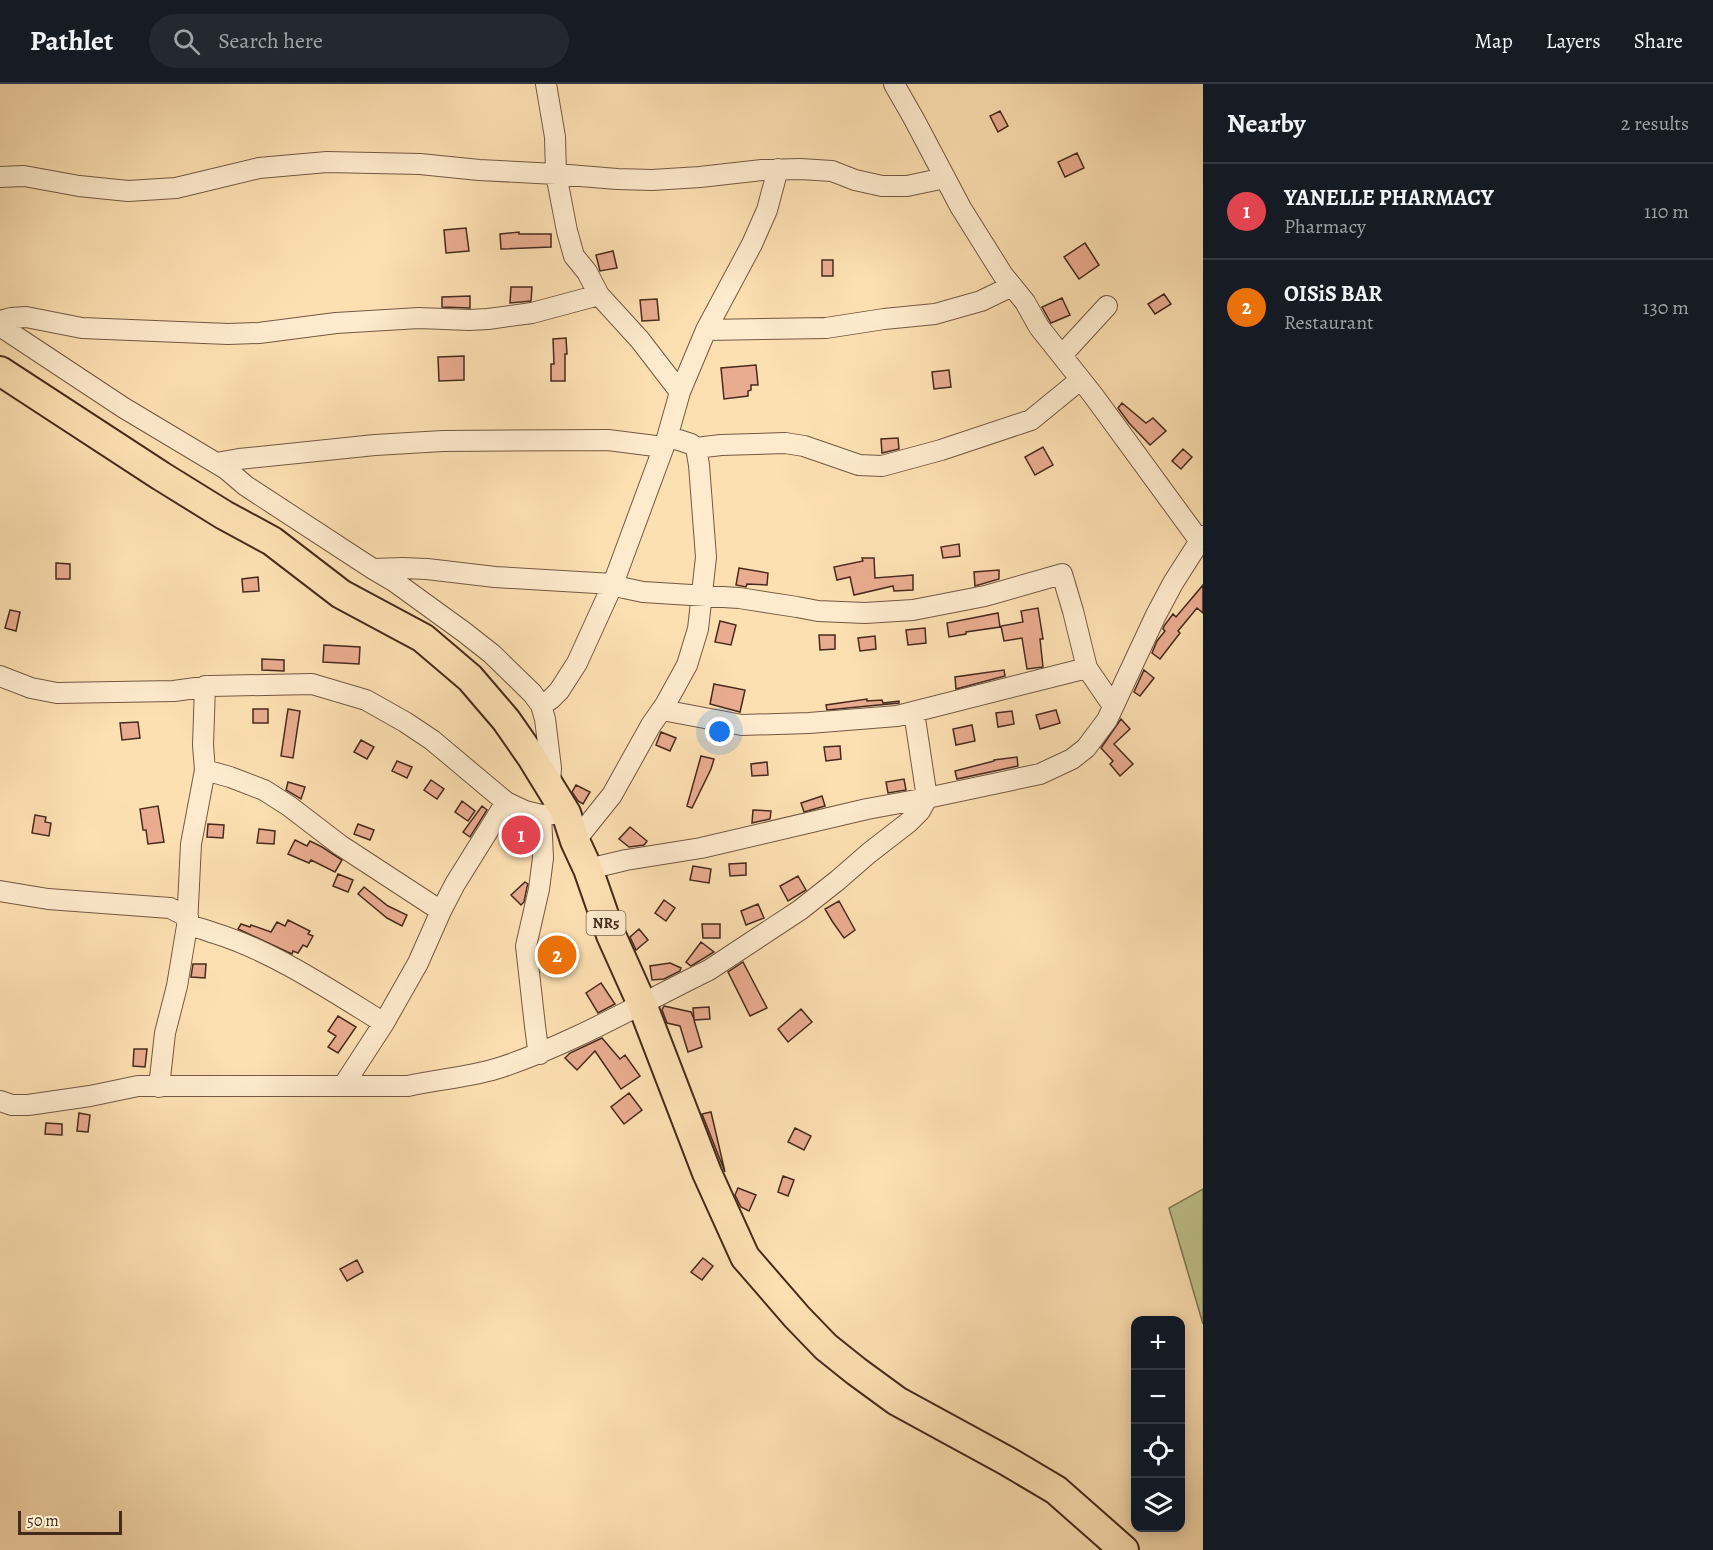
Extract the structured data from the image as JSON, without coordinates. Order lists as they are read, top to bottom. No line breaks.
{"streets":{"highway":["NR5"]},"scale_bar":"50 m","page":{"header":"Pathlet","search":"Search here","nav":["Map","Layers","Share"],"heading":["Nearby","2 results"],"list":[{"mark":"1","name":"YANELLE PHARMACY","note":"Pharmacy","value":"110 m"},{"mark":"2","name":"OISiS BAR","note":"Restaurant","value":"130 m"}],"pins":["1","2"],"map_buttons":["+","−"],"scale":"50 m"}}
